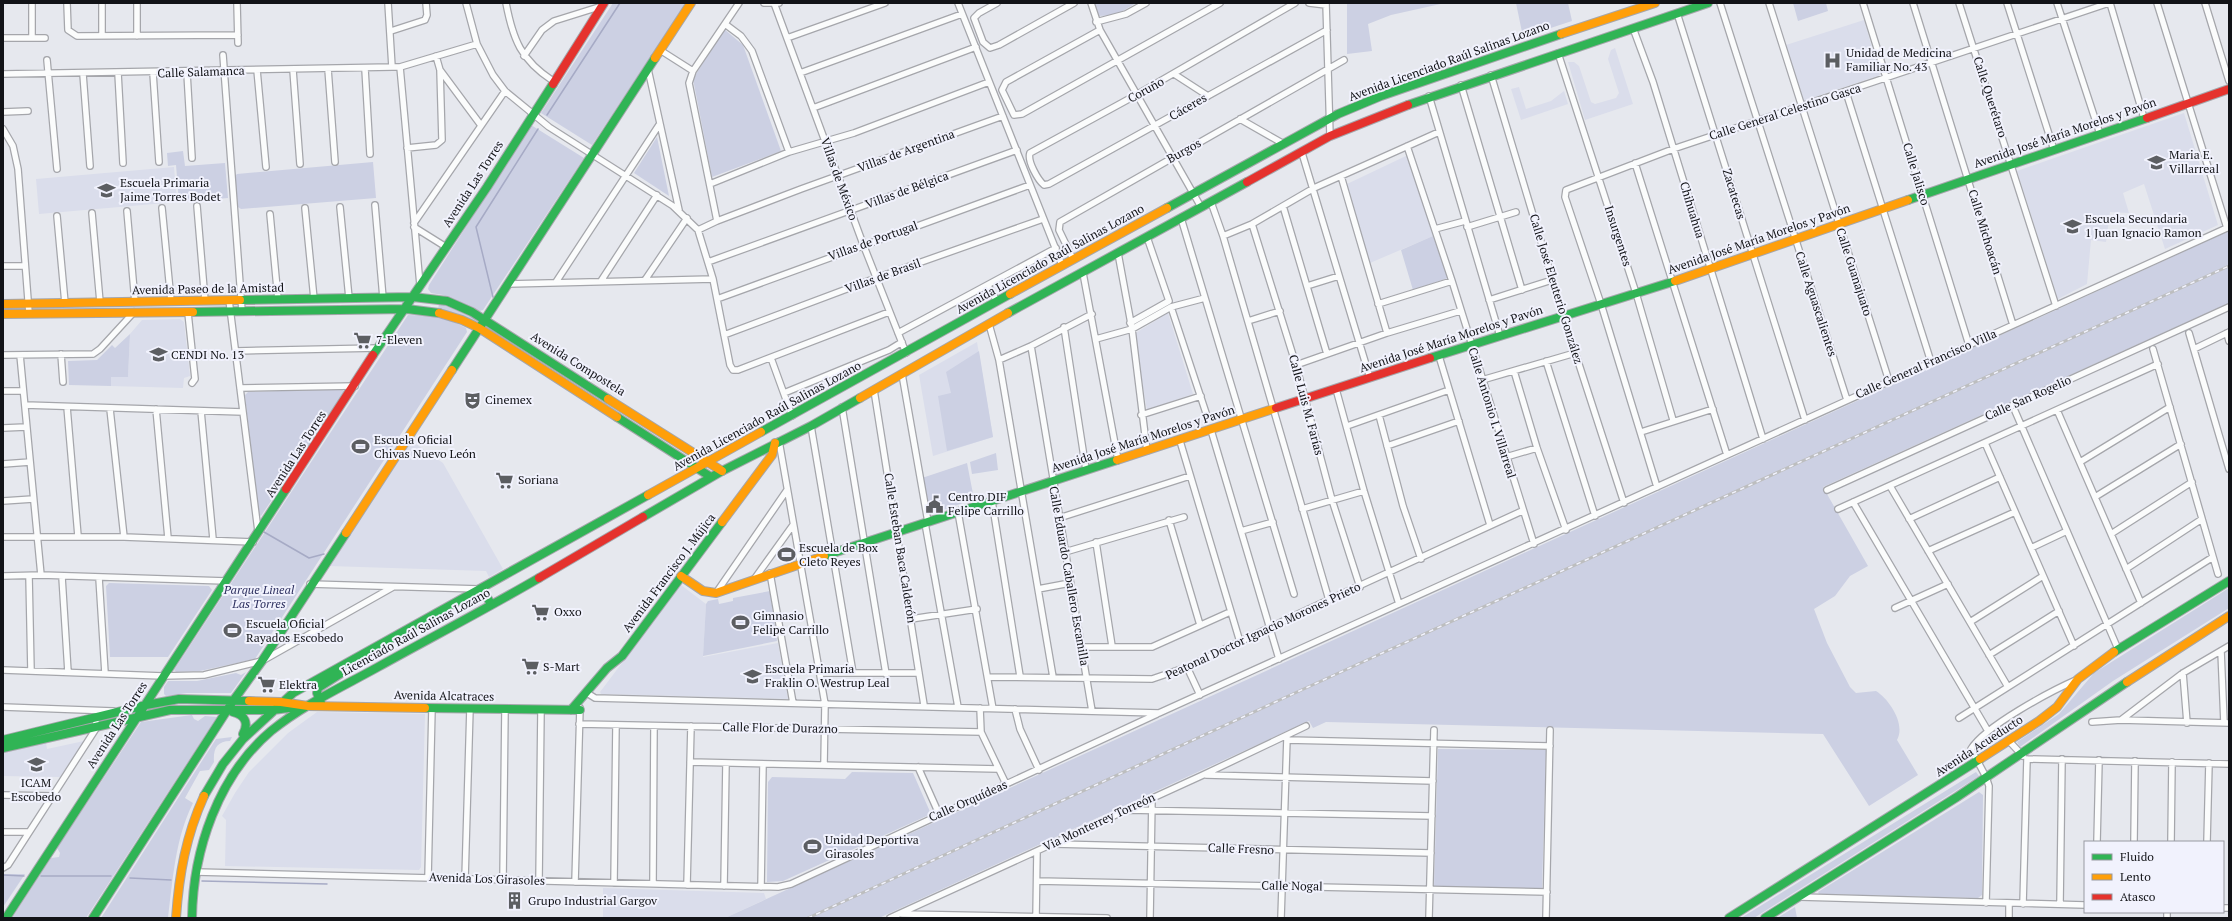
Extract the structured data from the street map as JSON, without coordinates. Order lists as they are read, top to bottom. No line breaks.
{"streets":{"street":["Avenida Licenciado Raúl Salinas Lozano","Calle Salamanca","Coruño","Calle Querétaro","Cáceres","Calle General Celestino Gasca","Avenida José María Morelos y Pavón","Villas de Argentina","Burgos","Calle Jalisco","Villas de México","Avenida Las Torres","Villas de Bélgica","Zacatecas","Chihuahua","Calle Michoacán","Insurgentes","Villas de Portugal","Calle Guanajuato","Villas de Brasil","Avenida Paseo de la Amistad","Calle José Eleuterio González","Calle Aguascalientes","Avenida Compostela","Calle General Francisco Villa","Calle San Rogelio","Calle Luis M. Farías","Calle Antonio I. Villarreal","Calle Esteban Baca Calderón","Avenida Francisco J. Mújica","Calle Eduardo Caballero Escamilla","Peatonal Doctor Ignacio Morones Prieto","Licenciado Raúl Salinas Lozano","Avenida Alcatraces","Calle Flor de Durazno","Avenida Acueducto","Calle Orquídeas","Via Monterrey Torreón","Calle Fresno","Avenida Los Girasoles","Calle Nogal"]},"crossings":[["Avenida Licenciado Raúl Salinas Lozano","Burgos"],["Avenida Licenciado Raúl Salinas Lozano","Villas de México"],["Avenida Licenciado Raúl Salinas Lozano","Avenida Compostela"],["Avenida Licenciado Raúl Salinas Lozano","Licenciado Raúl Salinas Lozano"],["Coruño","Cáceres"],["Calle Querétaro","Calle General Celestino Gasca"],["Calle Querétaro","Avenida José María Morelos y Pavón"],["Calle Querétaro","Calle General Francisco Villa"],["Calle General Celestino Gasca","Avenida José María Morelos y Pavón"],["Calle General Celestino Gasca","Calle Jalisco"],["Calle General Celestino Gasca","Zacatecas"],["Calle General Celestino Gasca","Chihuahua"],["Calle General Celestino Gasca","Calle Michoacán"],["Calle General Celestino Gasca","Insurgentes"],["Calle General Celestino Gasca","Calle Guanajuato"],["Calle General Celestino Gasca","Calle Aguascalientes"],["Avenida José María Morelos y Pavón","Calle Jalisco"],["Avenida José María Morelos y Pavón","Zacatecas"],["Avenida José María Morelos y Pavón","Chihuahua"],["Avenida José María Morelos y Pavón","Calle Michoacán"],["Avenida José María Morelos y Pavón","Insurgentes"],["Avenida José María Morelos y Pavón","Calle Guanajuato"],["Avenida José María Morelos y Pavón","Calle José Eleuterio González"],["Avenida José María Morelos y Pavón","Calle Aguascalientes"],["Avenida José María Morelos y Pavón","Calle Luis M. Farías"],["Avenida José María Morelos y Pavón","Calle Antonio I. Villarreal"],["Avenida José María Morelos y Pavón","Calle Esteban Baca Calderón"],["Avenida José María Morelos y Pavón","Calle Eduardo Caballero Escamilla"],["Villas de Argentina","Villas de México"],["Calle Jalisco","Calle General Francisco Villa"],["Villas de México","Villas de Bélgica"],["Villas de México","Villas de Portugal"],["Villas de México","Villas de Brasil"],["Avenida Las Torres","Avenida Paseo de la Amistad"],["Avenida Las Torres","Avenida Compostela"],["Zacatecas","Calle General Francisco Villa"],["Chihuahua","Calle General Francisco Villa"],["Calle Michoacán","Calle General Francisco Villa"],["Calle Guanajuato","Calle General Francisco Villa"],["Avenida Paseo de la Amistad","Avenida Compostela"],["Calle José Eleuterio González","Calle General Francisco Villa"],["Calle Aguascalientes","Calle General Francisco Villa"],["Avenida Compostela","Licenciado Raúl Salinas Lozano"],["Calle General Francisco Villa","Calle Antonio I. Villarreal"],["Calle General Francisco Villa","Calle Orquídeas"],["Calle Luis M. Farías","Peatonal Doctor Ignacio Morones Prieto"],["Calle Antonio I. Villarreal","Peatonal Doctor Ignacio Morones Prieto"],["Avenida Francisco J. Mújica","Avenida Alcatraces"],["Calle Eduardo Caballero Escamilla","Peatonal Doctor Ignacio Morones Prieto"],["Licenciado Raúl Salinas Lozano","Avenida Alcatraces"],["Calle Orquídeas","Avenida Los Girasoles"],["Via Monterrey Torreón","Calle Fresno"]],"parks":["Parque Lineal Las Torres"],"places":{"hospital":["Unidad de Medicina Familiar No. 43"],"school or university":["Maria E. Villarreal","Escuela Primaria Jaime Torres Bodet","Escuela Secundaria 1 Juan Ignacio Ramon","CENDI No. 13","Escuela Primaria Fraklin O. Westrup Leal","ICAM Escobedo"],"supermarket":["7-Eleven","Soriana","Oxxo","S-Mart","Elektra"],"theatre":["Cinemex"],"sports":["Escuela Oficial Chivas Nuevo León","Escuela de Box Cleto Reyes","Gimnasio Felipe Carrillo","Escuela Oficial Rayados Escobedo","Unidad Deportiva Girasoles"],"public building":["Centro DIF Felipe Carrillo"],"building":["Grupo Industrial Gargov"]},"legend":["Fluido","Lento","Atasco"]}
